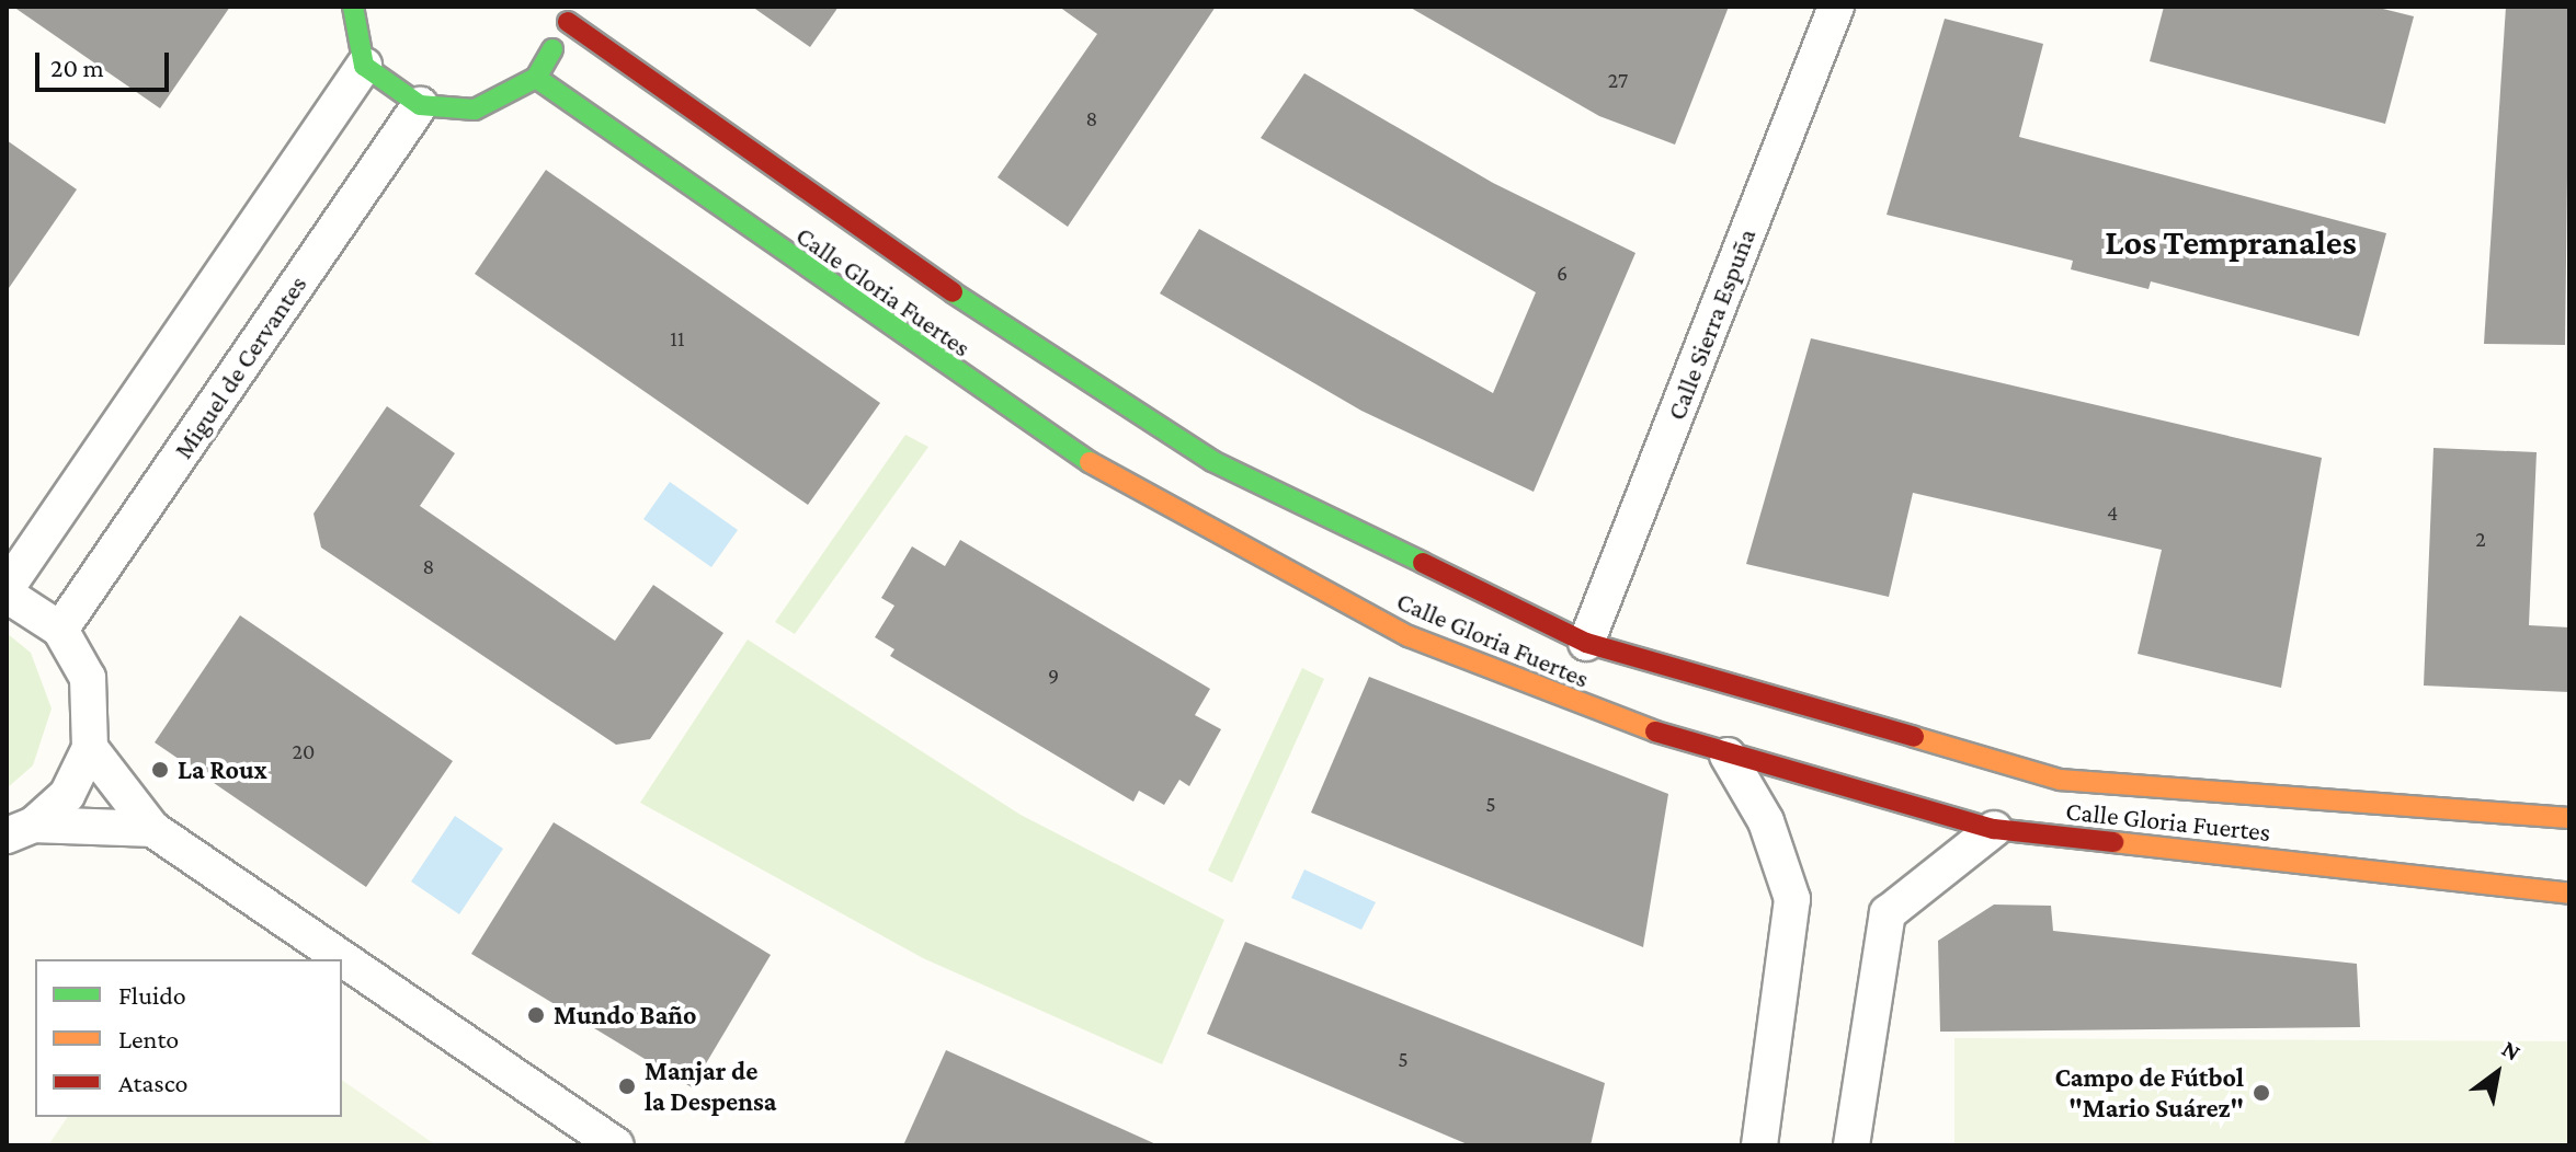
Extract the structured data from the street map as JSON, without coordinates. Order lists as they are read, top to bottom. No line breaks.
{"streets":{"main road":["Calle Gloria Fuertes"],"street":["Calle Sierra Espuña","Miguel de Cervantes"]},"crossings":[["Calle Gloria Fuertes","Calle Sierra Espuña"]],"districts":["Los Tempranales"],"places":["La Roux","Mundo Baño","Manjar de la Despensa","Campo de Fútbol \"Mario Suárez\""],"house_numbers":["27","8","6","11","4","2","8","9","20","5","5"],"legend":["Fluido","Lento","Atasco"],"scale_bar":"20 m","north":"top right"}
